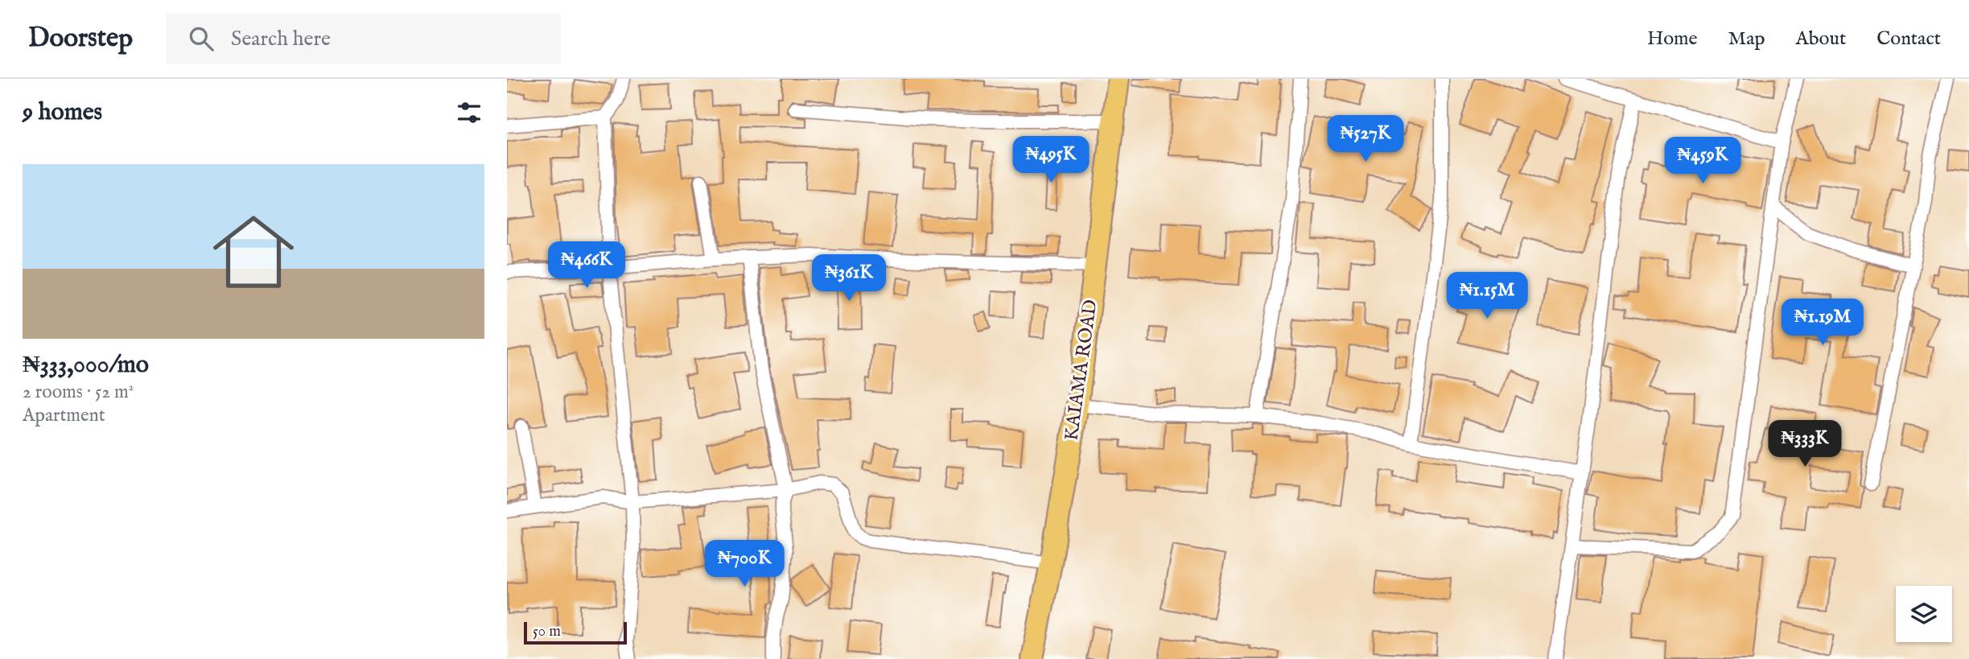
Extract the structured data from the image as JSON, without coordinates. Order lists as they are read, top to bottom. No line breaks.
{"streets":{"highway":["KAIAMA ROAD"]},"scale_bar":"50 m","page":{"header":"Doorstep","search":"Search here","nav":["Home","Map","About","Contact"],"heading":"9 homes","price":["₦527K","₦495K","₦459K","₦466K","₦361K","₦1.15M","₦1.19M","₦333K","₦700K"],"list":[{"name":"₦333,000/mo","note":"2 rooms · 52 m² · Apartment"}],"scale":"50 m"}}
